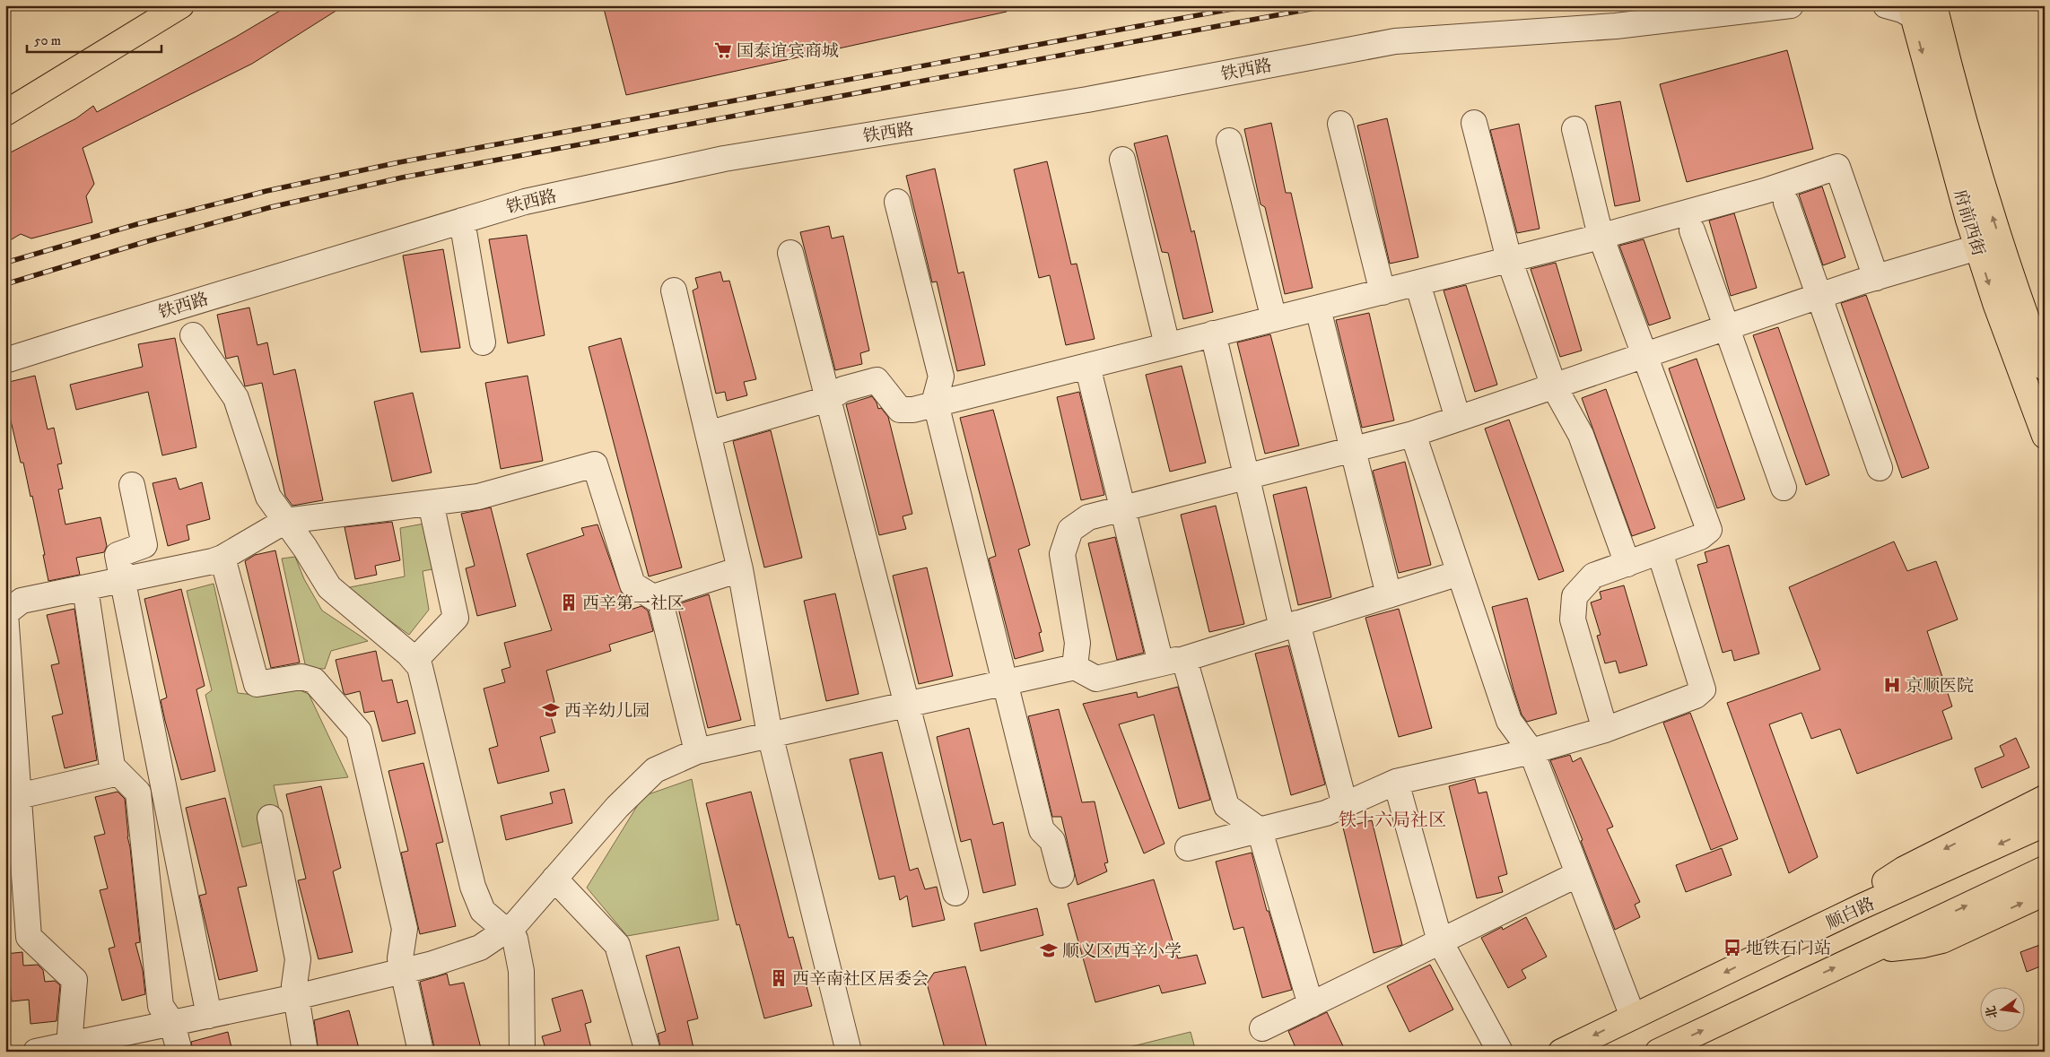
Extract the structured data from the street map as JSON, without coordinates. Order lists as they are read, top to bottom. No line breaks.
{"streets":{"main road":["府前西街","顺白路"],"street":["铁西路"]},"districts":["铁十六局社区"],"places":{"supermarket":["国泰谊宾商城"],"building":["西辛第一社区","西辛南社区居委会"],"hospital":["京顺医院"],"school or university":["西辛幼儿园","顺义区西辛小学"],"bus stop":["地铁石门站"]},"scale_bar":"50 m","north":"left"}
